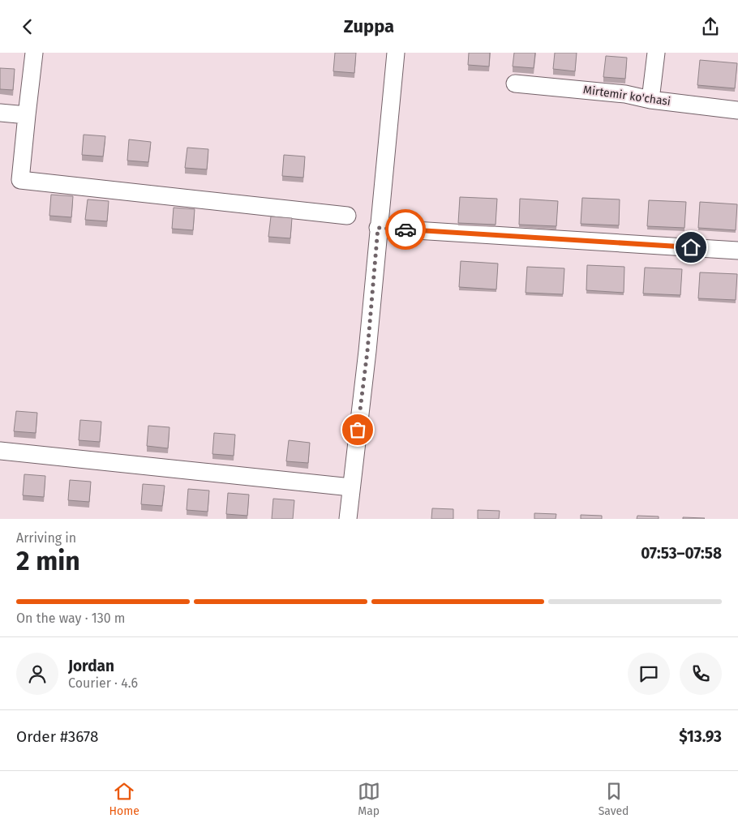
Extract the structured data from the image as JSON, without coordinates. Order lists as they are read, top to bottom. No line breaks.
{"streets":{"street":["Mirtemir ko'chasi"]},"page":{"header":"Zuppa","heading":["2 min","Arriving in","07:53–07:58"],"panel":["Jordan","Courier · 4.6","Order #3678","$13.93"],"bar":"On the way · 130 m","tabs":["Home","Map","Saved"]}}
